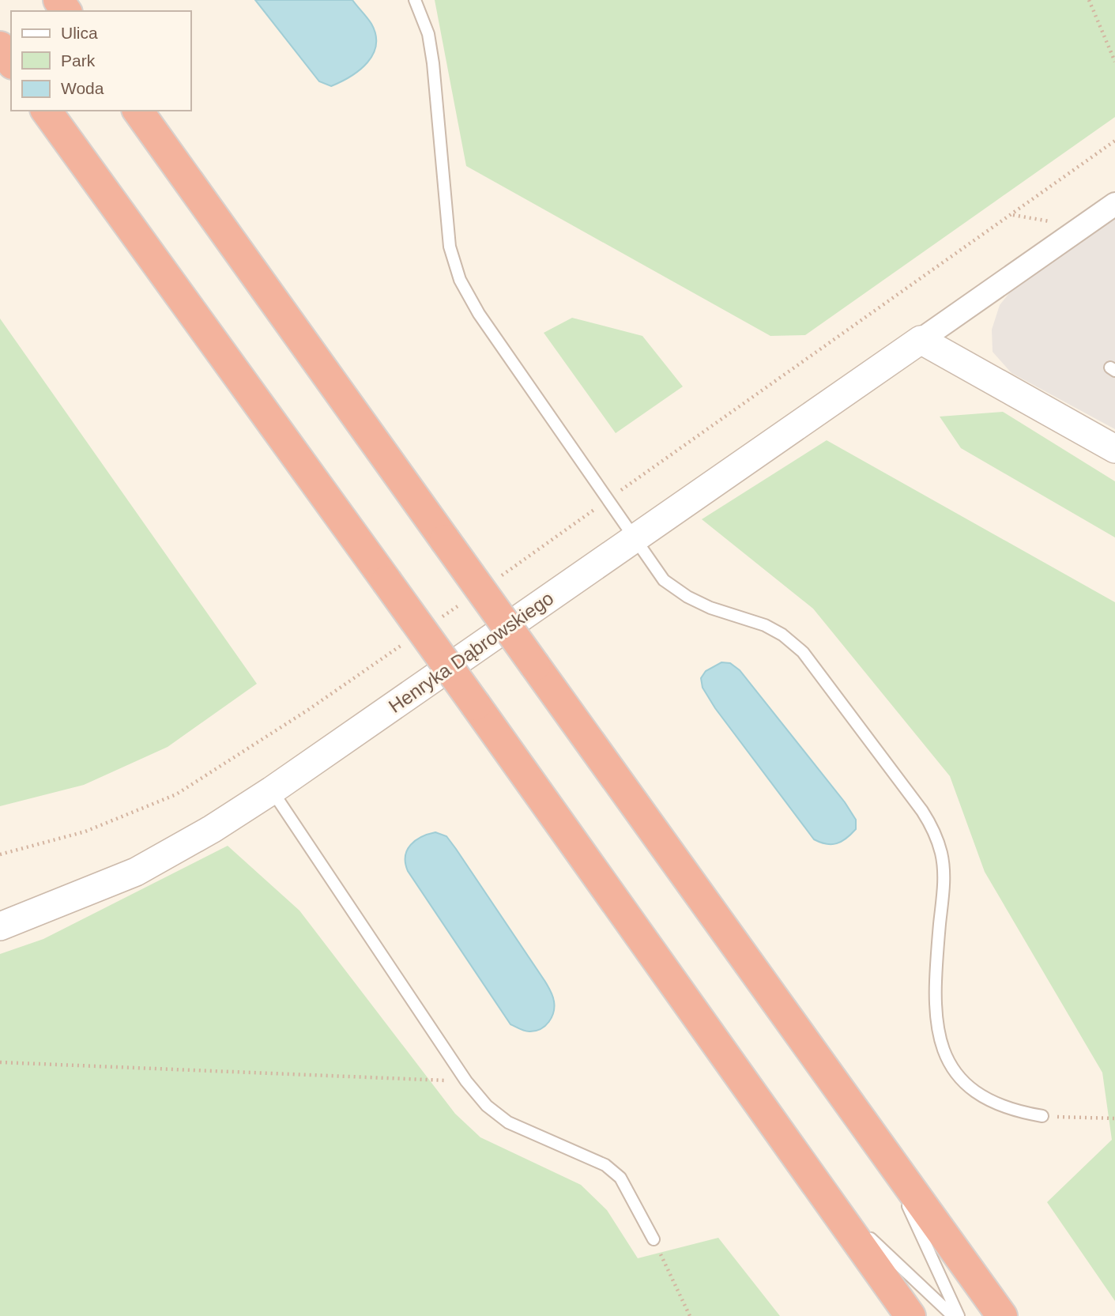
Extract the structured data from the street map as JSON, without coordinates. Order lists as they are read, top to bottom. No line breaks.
{"streets":{"street":["Henryka Dąbrowskiego"]},"legend":["Ulica","Park","Woda"]}
